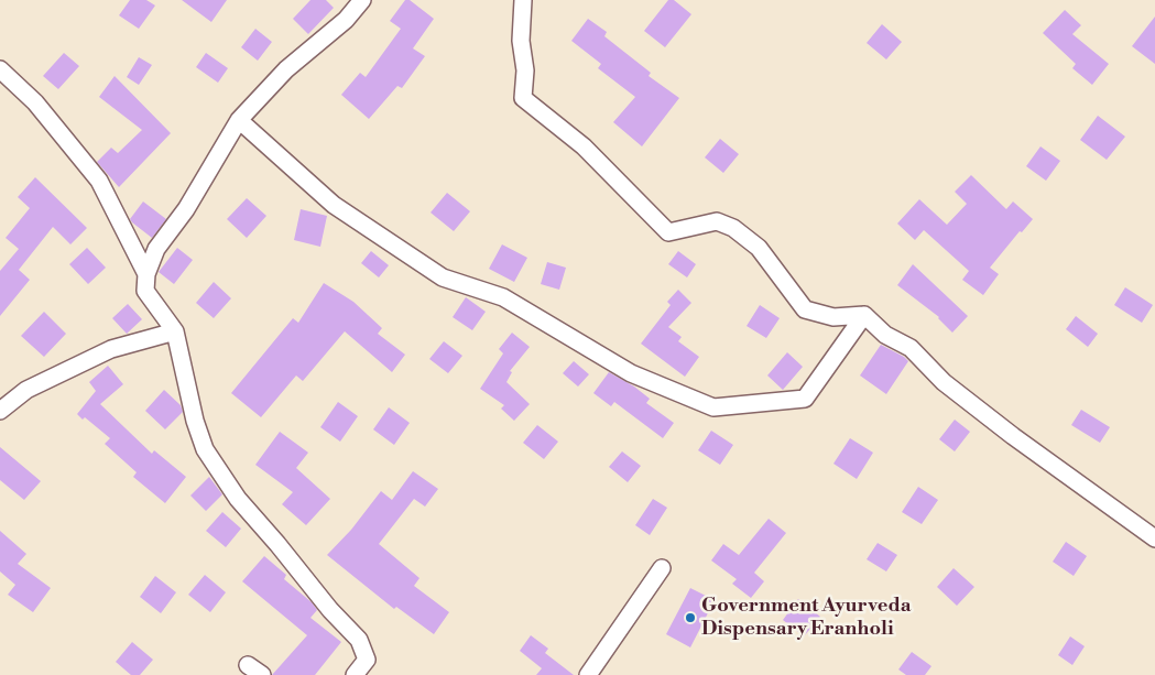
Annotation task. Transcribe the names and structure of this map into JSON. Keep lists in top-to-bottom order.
{
  "places": ["Government Ayurveda Dispensary Eranholi"]
}
